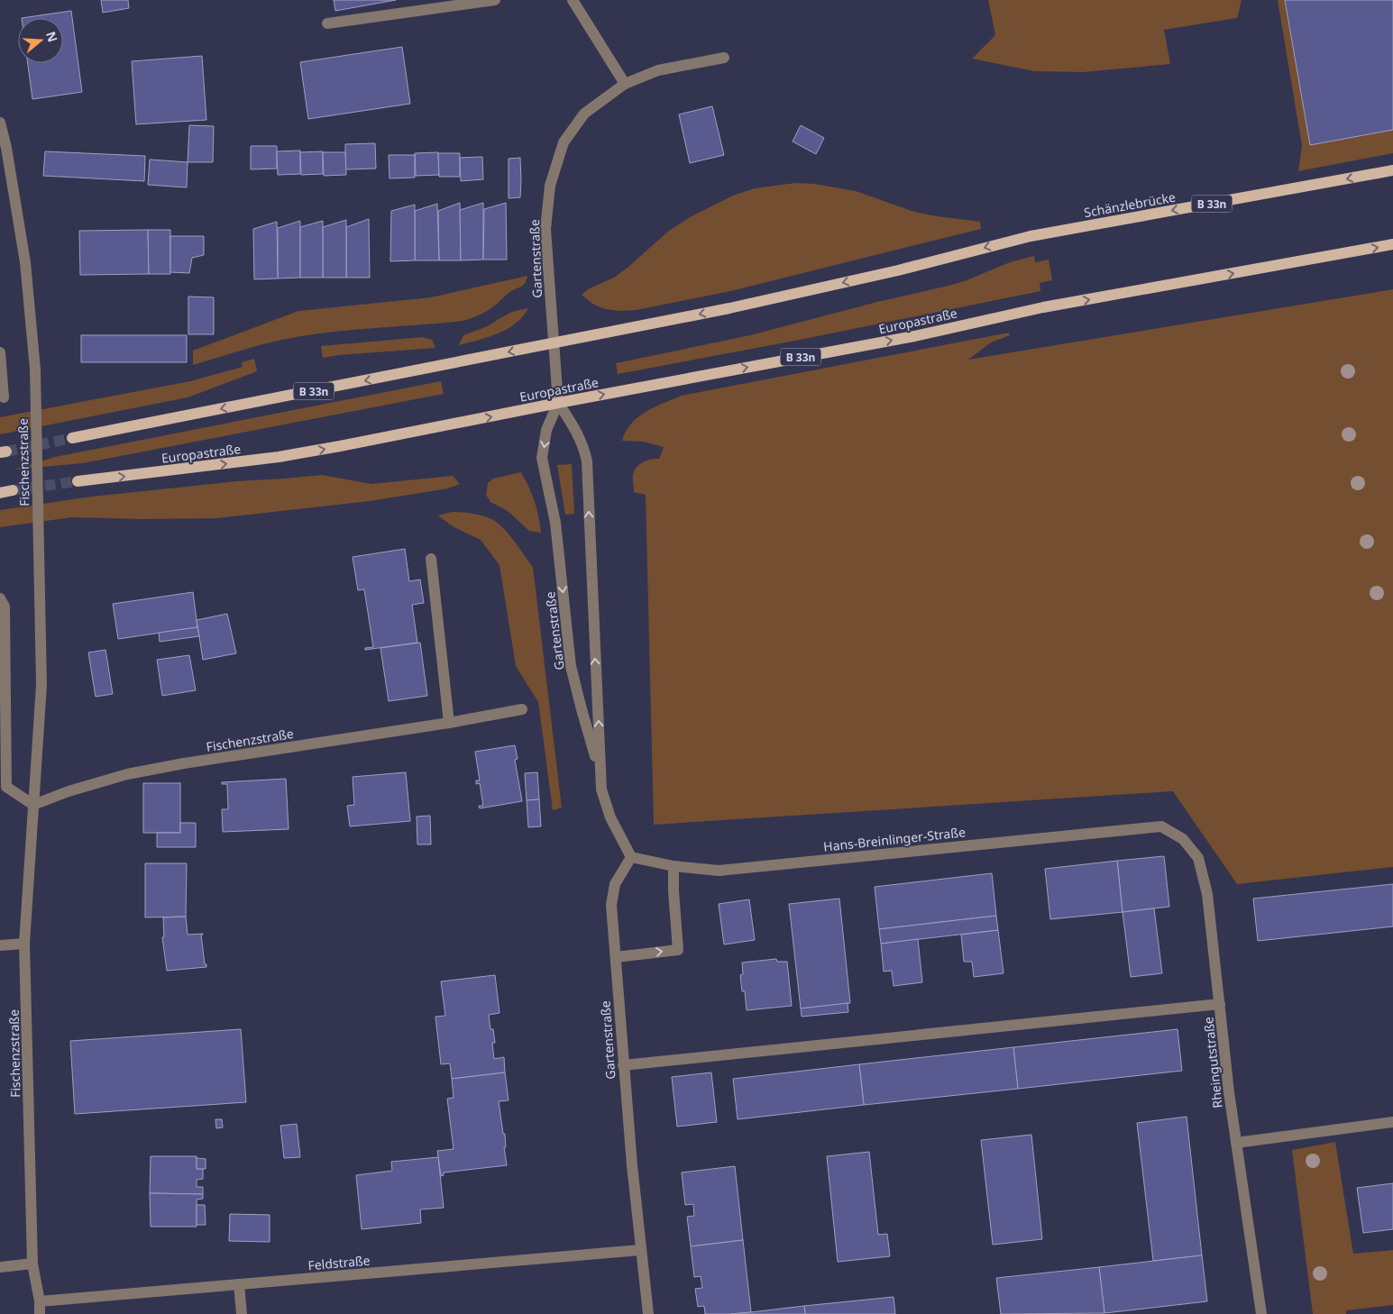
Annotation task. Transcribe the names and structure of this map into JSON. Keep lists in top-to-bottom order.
{
  "streets": {
    "main road": ["B 33n", "Schänzlebrücke", "Europastraße"],
    "street": [
      "Gartenstraße",
      "Fischenzstraße",
      "Hans-Breinlinger-Straße",
      "Rheingutstraße",
      "Feldstraße"
    ]
  },
  "crossings": [
    ["B 33n", "Schänzlebrücke"],
    ["B 33n", "Gartenstraße"],
    ["Schänzlebrücke", "Gartenstraße"],
    ["Gartenstraße", "Europastraße"],
    ["Gartenstraße", "Hans-Breinlinger-Straße"],
    ["Gartenstraße", "Feldstraße"],
    ["Fischenzstraße", "Feldstraße"],
    ["Hans-Breinlinger-Straße", "Rheingutstraße"]
  ],
  "one_way": ["Schänzlebrücke"],
  "north": "right"
}
